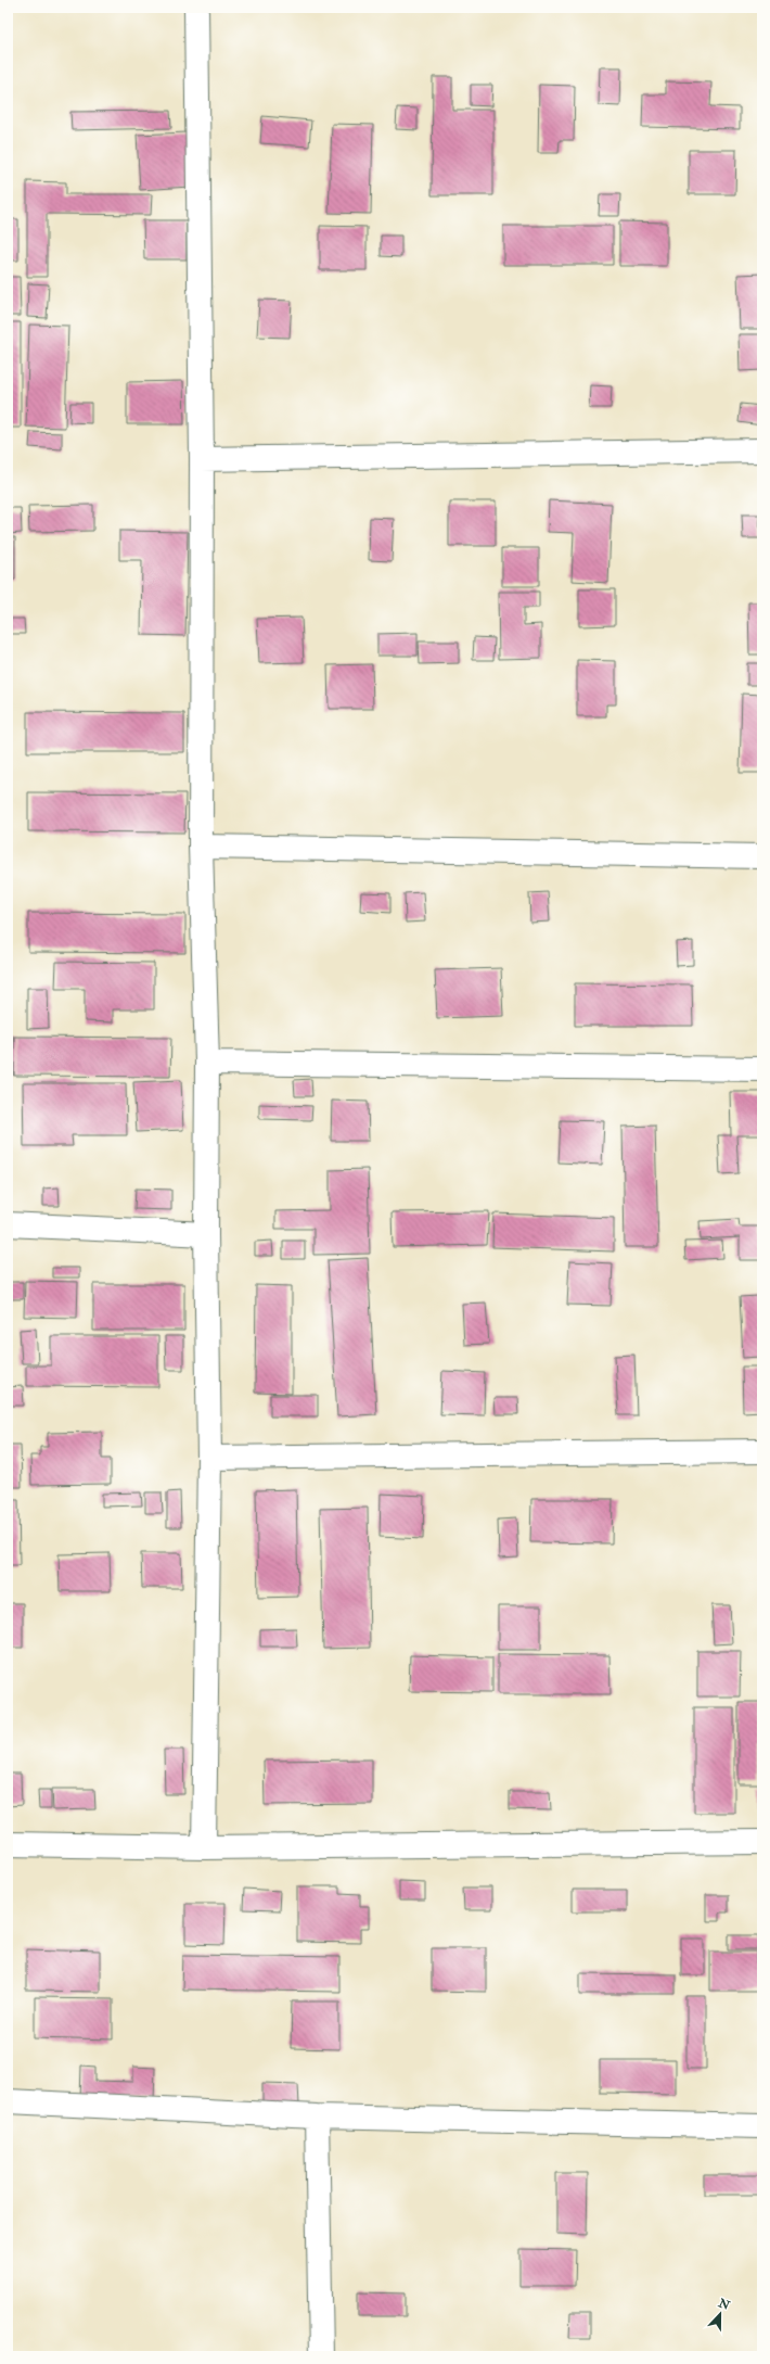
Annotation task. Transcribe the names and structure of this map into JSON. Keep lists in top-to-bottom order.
{
  "north": "top"
}
